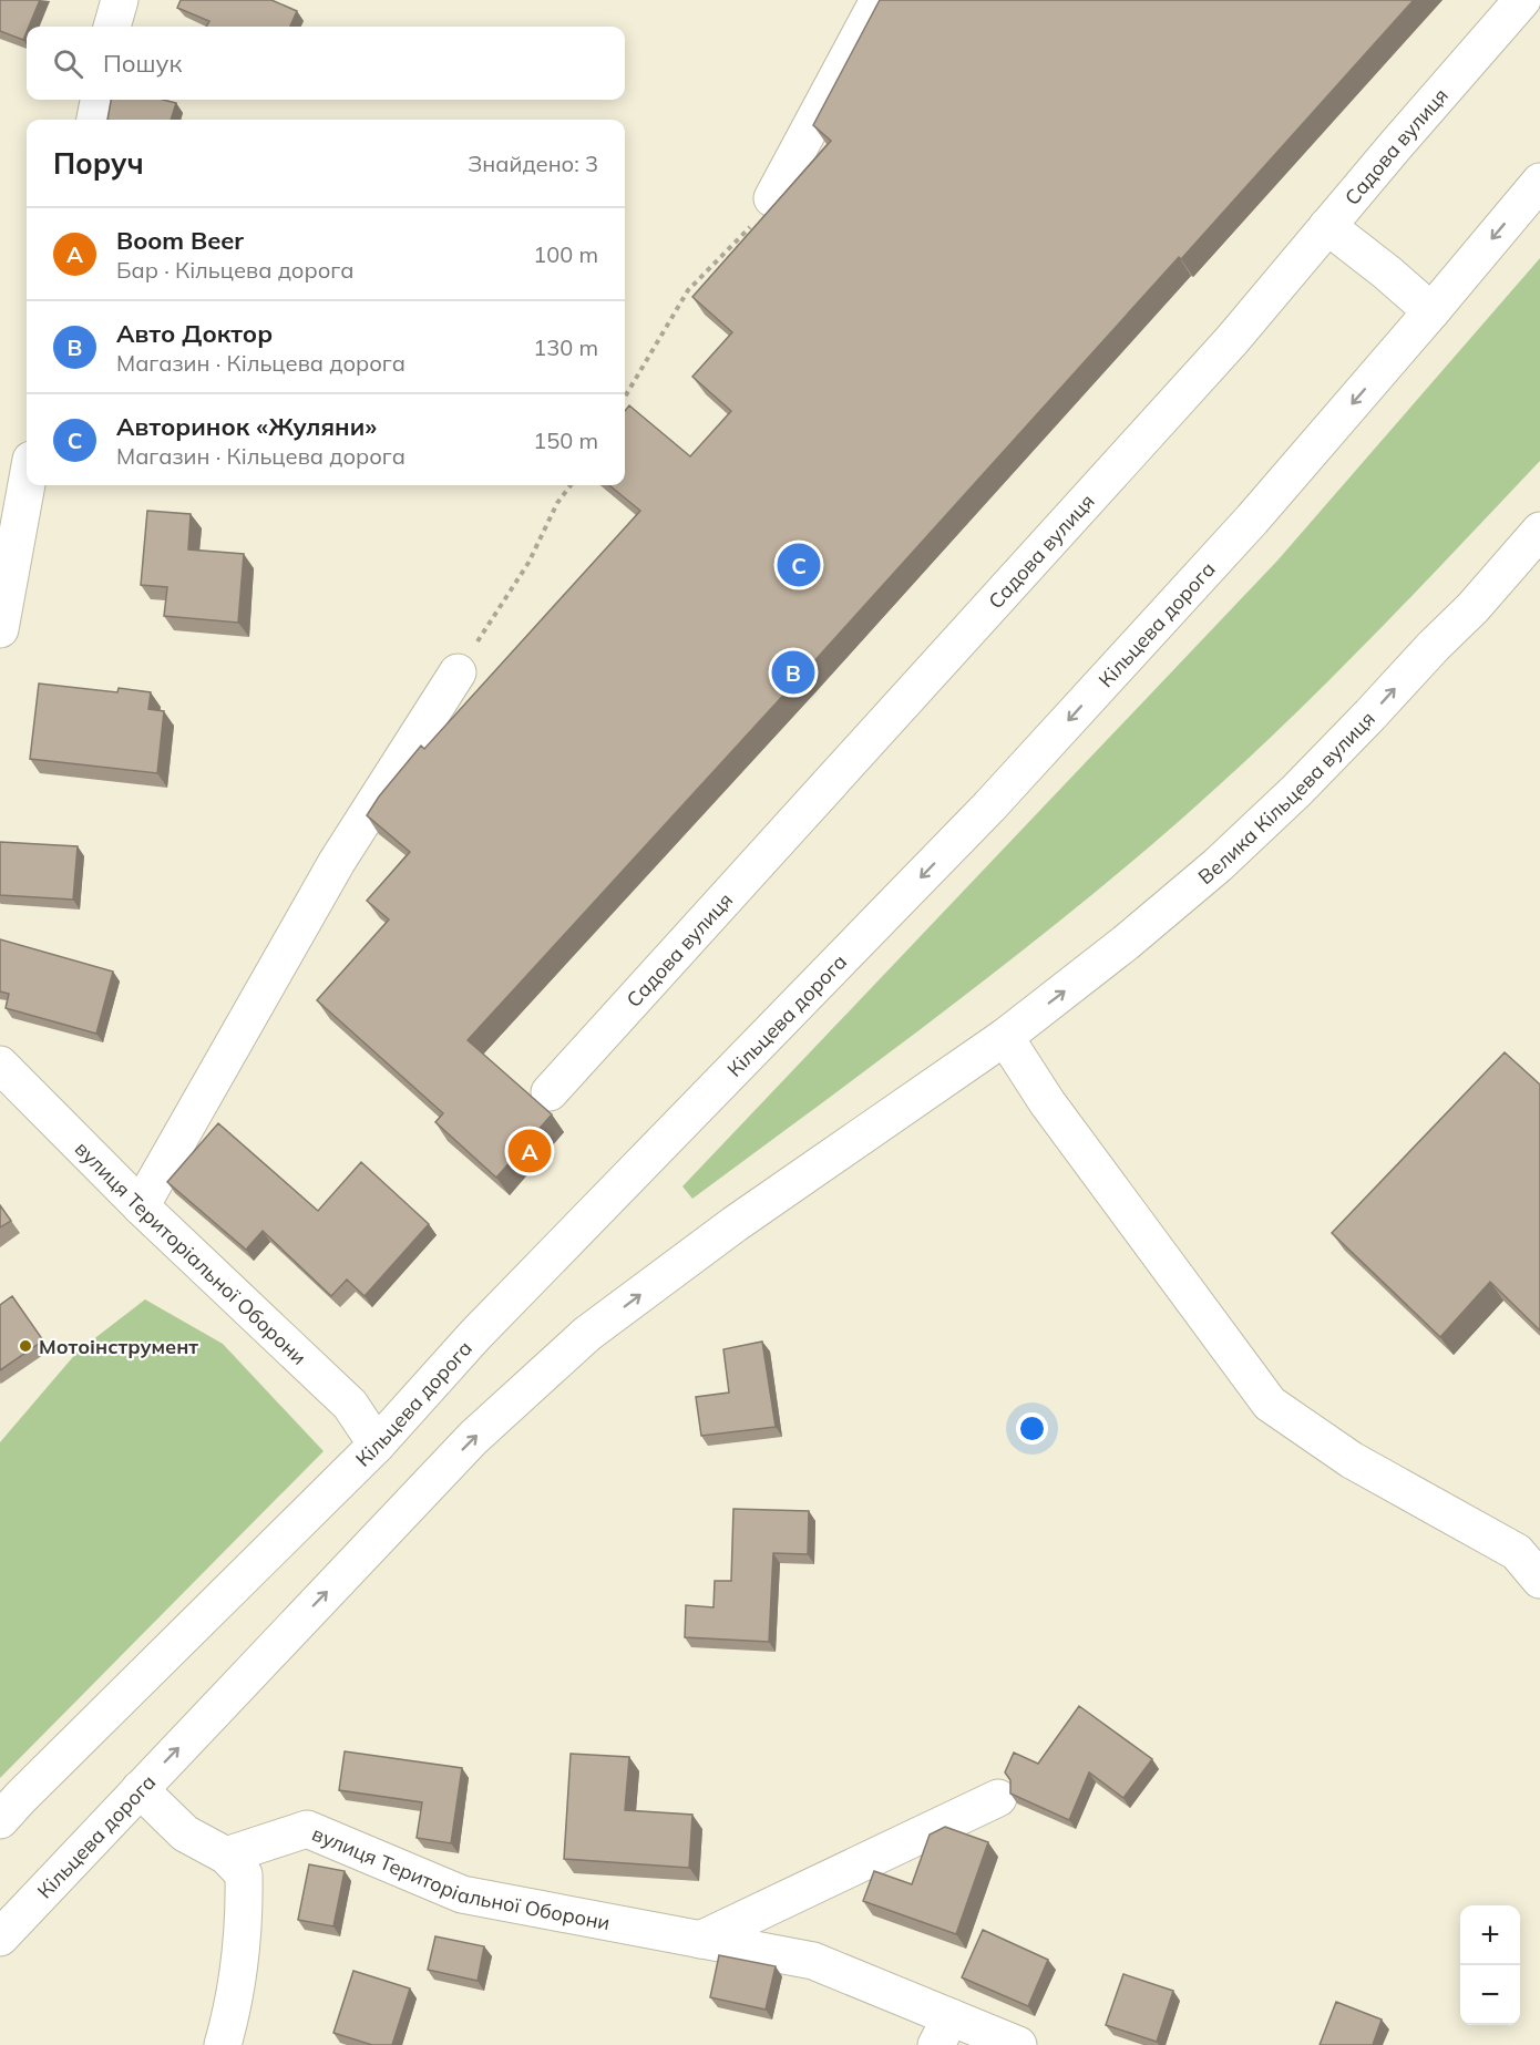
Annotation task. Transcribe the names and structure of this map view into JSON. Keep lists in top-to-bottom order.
{
  "streets": {
    "main road": [
      "Садова вулиця",
      "Кільцева дорога",
      "Велика Кільцева вулиця",
      "вулиця Територіальної Оборони"
    ]
  },
  "crossings": [
    ["Кільцева дорога", "Велика Кільцева вулиця"],
    ["Кільцева дорога", "вулиця Територіальної Оборони"]
  ],
  "one_way": ["Велика Кільцева вулиця"],
  "places": ["Мотоінструмент"],
  "page": {
    "search": "Пошук",
    "heading": ["Поруч", "Знайдено: 3"],
    "list": [
      {
        "mark": "A",
        "name": "Boom Beer",
        "note": "Бар · Кільцева дорога",
        "value": "100 m"
      },
      {
        "mark": "B",
        "name": "Авто Доктор",
        "note": "Магазин · Кільцева дорога",
        "value": "130 m"
      },
      {
        "mark": "C",
        "name": "Авторинок «Жуляни»",
        "note": "Магазин · Кільцева дорога",
        "value": "150 m"
      }
    ],
    "pins": ["C", "B", "A"],
    "map_buttons": ["+", "−"]
  }
}
